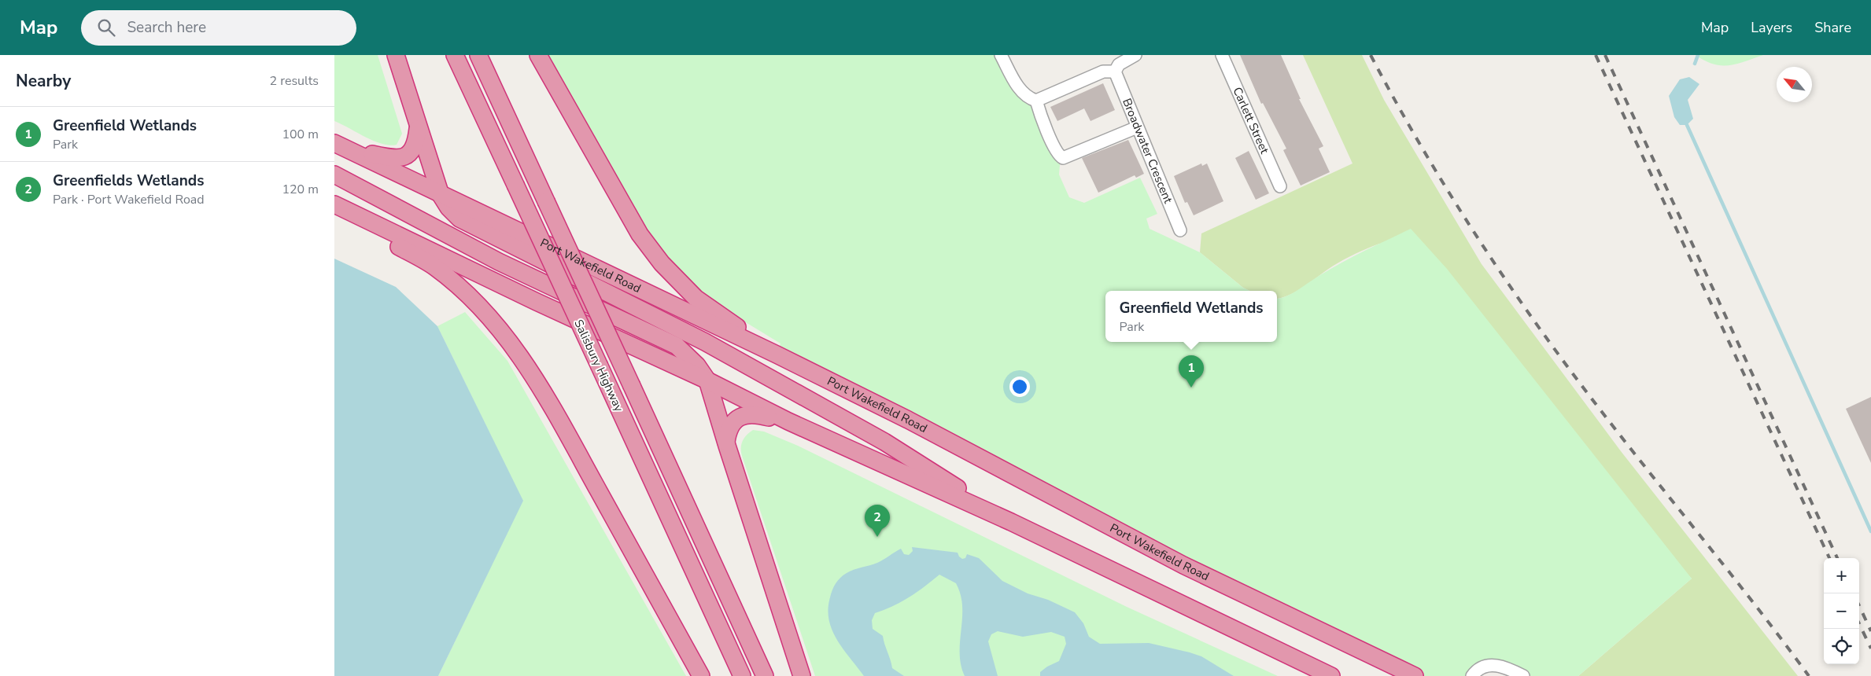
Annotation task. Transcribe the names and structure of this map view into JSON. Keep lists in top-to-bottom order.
{
  "streets": {
    "highway": ["Port Wakefield Road", "Salisbury Highway"],
    "street": ["Carlett Street", "Broadwater Crescent"]
  },
  "north": "top left",
  "page": {
    "header": "Map",
    "search": "Search here",
    "nav": ["Map", "Layers", "Share"],
    "heading": ["Nearby", "2 results"],
    "list": [
      {
        "mark": "1",
        "name": "Greenfield Wetlands",
        "note": "Park",
        "value": "100 m"
      },
      {
        "mark": "2",
        "name": "Greenfields Wetlands",
        "note": "Park · Port Wakefield Road",
        "value": "120 m"
      }
    ],
    "popup": ["Greenfield Wetlands", "Park"],
    "pins": ["1", "2"],
    "map_buttons": ["+", "−"]
  }
}
